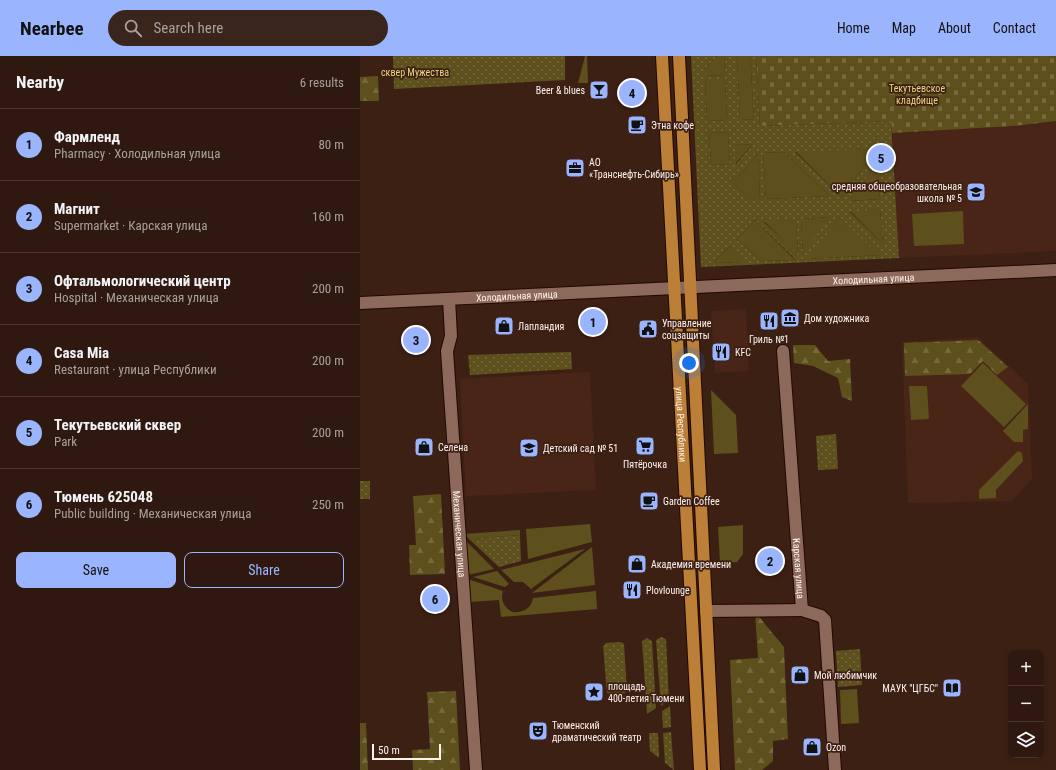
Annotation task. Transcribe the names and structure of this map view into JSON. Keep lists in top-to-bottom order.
{
  "streets": {
    "main road": ["улица Республики"],
    "street": ["Холодильная улица", "Механическая улица", "Карская улица"]
  },
  "crossings": [
    ["Холодильная улица", "улица Республики"],
    ["Холодильная улица", "Механическая улица"]
  ],
  "parks": ["сквер Мужества", "Текутьевское кладбище"],
  "places": {
    "bar": ["Beer & blues"],
    "cafe": ["Этна кофе", "Garden Coffee"],
    "office": ["АО «Транснефть-Сибирь»"],
    "school or university": ["средняя общеобразовательная школа № 5", "Детский сад № 51"],
    "museum": ["Дом художника"],
    "restaurant": ["Гриль №1", "KFC", "Plovlounge"],
    "shop": [
      "Лапландия",
      "Селена",
      "Академия времени",
      "Мой любимчик",
      "Ozon"
    ],
    "public building": ["Управление соцзащиты"],
    "supermarket": ["Пятёрочка"],
    "library": ["МАУК \"ЦГБС\""],
    "place": ["площадь 400-летия Тюмени"],
    "theatre": ["Тюменский драматический театр"]
  },
  "scale_bar": "50 m",
  "page": {
    "header": "Nearbee",
    "search": "Search here",
    "nav": [
      "Home",
      "Map",
      "About",
      "Contact"
    ],
    "heading": ["Nearby", "6 results"],
    "pins": [
      "4",
      "5",
      "1",
      "3",
      "2",
      "6"
    ],
    "list": [
      {
        "mark": "1",
        "name": "Фармленд",
        "note": "Pharmacy · Холодильная улица",
        "value": "80 m"
      },
      {
        "mark": "2",
        "name": "Магнит",
        "note": "Supermarket · Карская улица",
        "value": "160 m"
      },
      {
        "mark": "3",
        "name": "Офтальмологический центр",
        "note": "Hospital · Механическая улица",
        "value": "200 m"
      },
      {
        "mark": "4",
        "name": "Casa Mia",
        "note": "Restaurant · улица Республики",
        "value": "200 m"
      },
      {
        "mark": "5",
        "name": "Текутьевский сквер",
        "note": "Park",
        "value": "200 m"
      },
      {
        "mark": "6",
        "name": "Тюмень 625048",
        "note": "Public building · Механическая улица",
        "value": "250 m"
      }
    ],
    "buttons": ["Save", "Share"],
    "map_buttons": ["+", "−"],
    "scale": "50 m"
  }
}
